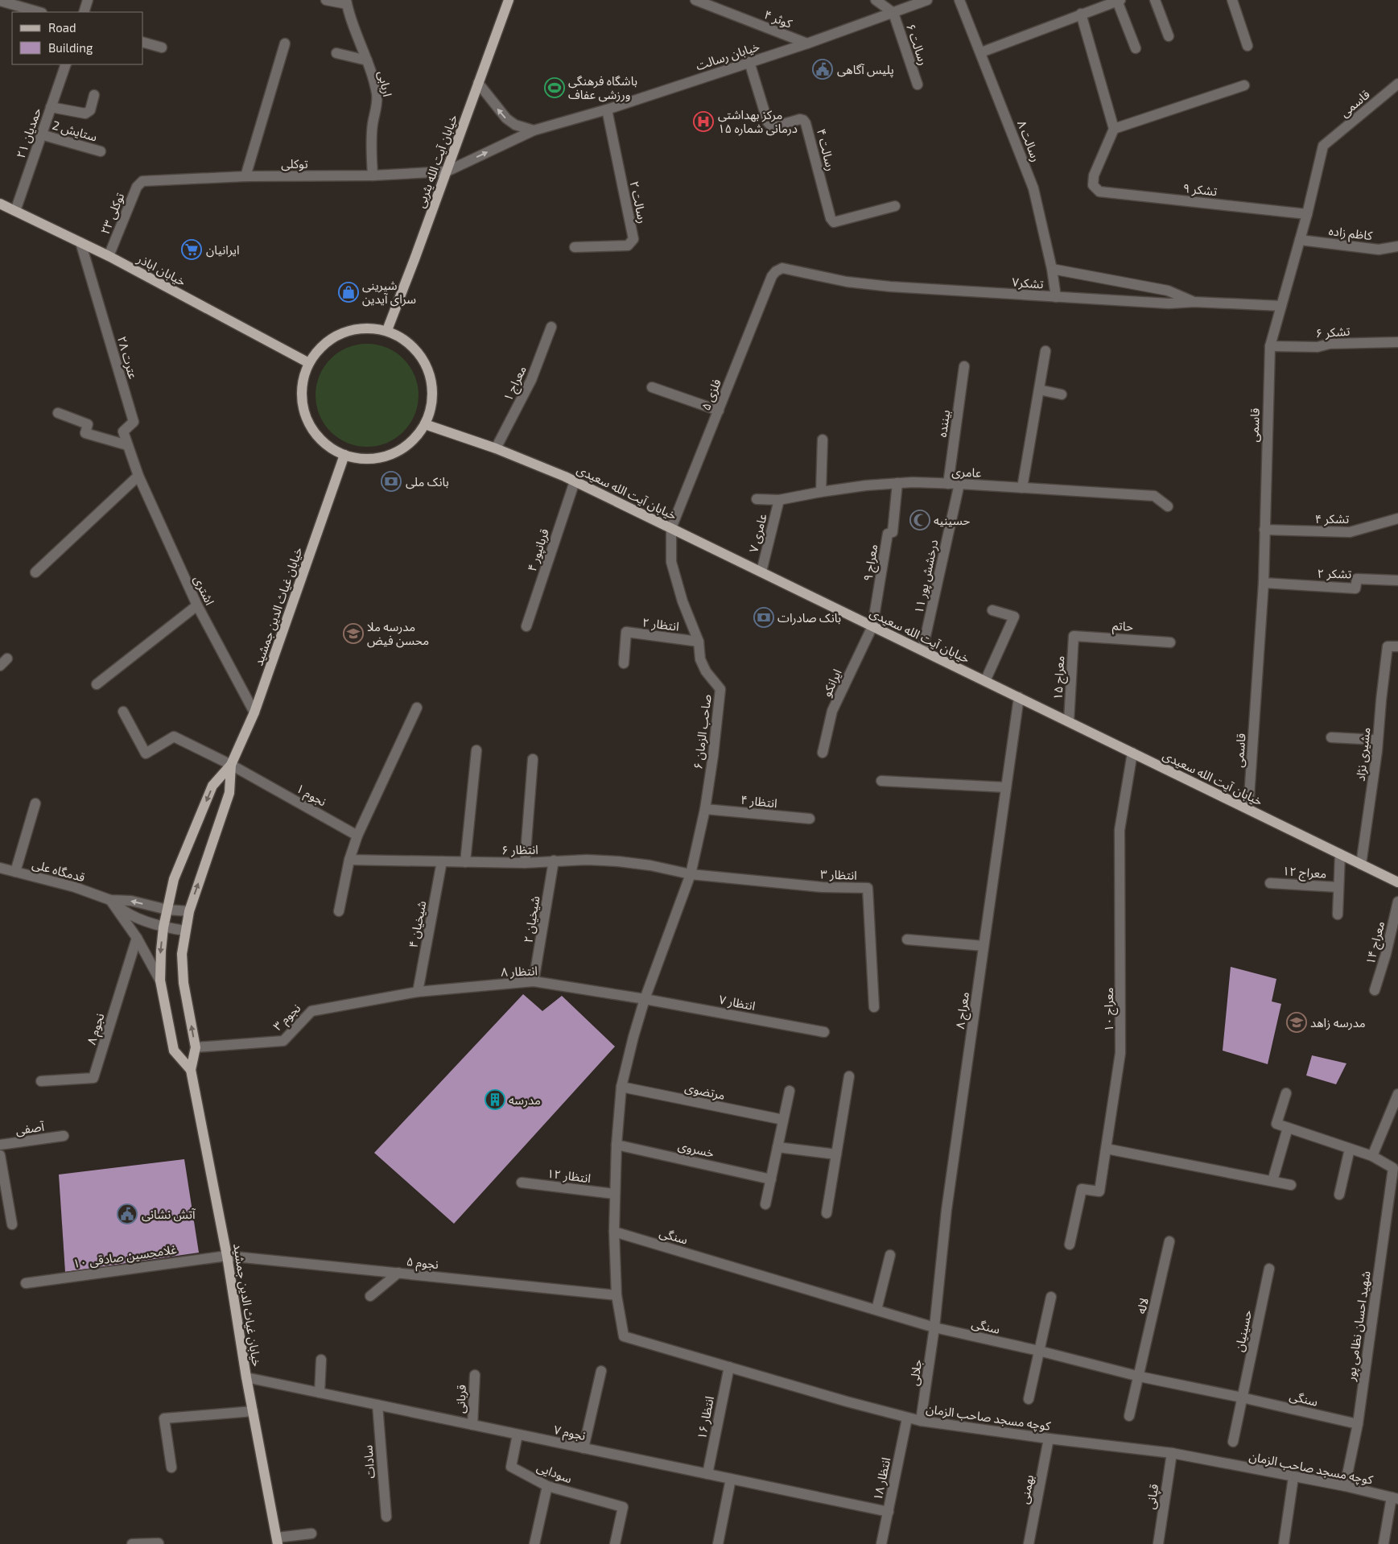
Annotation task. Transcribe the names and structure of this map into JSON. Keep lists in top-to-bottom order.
{
  "streets": {
    "main road": [
      "خیابان آیت الله یثربی",
      "خیابان اباذر",
      "خیابان آیت الله سعیدی",
      "خیابان غیاث الدین جمشید"
    ],
    "street": [
      "کوثر ۴",
      "رسالت ۶",
      "خیابان رسالت",
      "اربابی",
      "قاسمی",
      "ستایش 2",
      "حمدیان ۲۱",
      "رسالت ۸",
      "رسالت ۴",
      "توکلی",
      "تشکر ۹",
      "رسالت ۲",
      "توکلی ۲۳",
      "کاظم زاده",
      "تشکر۷",
      "تشکر ۶",
      "عترت ۲۸",
      "معراج ۱",
      "فلزی ۵",
      "بیننده",
      "عامری",
      "تشکر ۴",
      "عامری ۷",
      "قربانپور ۴",
      "معراج ۹",
      "تشکر ۲",
      "درخشش پور ۱۱",
      "اشتری",
      "انتظار ۲",
      "حاتم",
      "معراج ۱۵",
      "ایرانکو",
      "صاحب الزمان ۶",
      "مشیری نژاد",
      "نجوم ۱",
      "انتظار ۴",
      "انتظار ۶",
      "قدمگاه علی",
      "معراج ۱۲",
      "انتظار ۳",
      "شیخیان ۲",
      "شیخیان ۴",
      "معراج ۱۴",
      "انتظار ۸",
      "انتظار ۷",
      "معراج ۱۰",
      "معراج ۸",
      "نجوم ۳",
      "نجوم ۸",
      "مرتضوی",
      "آصفی",
      "خسروی",
      "انتظار ۱۲",
      "سنگی",
      "غلامحسین صادقی ۱۰",
      "نجوم ۵",
      "لاله",
      "شهید احسان نظامی پور",
      "حسینیان",
      "جلالی",
      "قربانی",
      "کوچه مسجد صاحب الزمان",
      "انتظار ۱۶",
      "نجوم ۷",
      "سادات",
      "سودایی",
      "انتظار ۱۸",
      "بهمنی",
      "قپانی"
    ]
  },
  "crossings": [
    ["کوثر ۴", "خیابان رسالت"],
    ["رسالت ۶", "خیابان رسالت"],
    ["خیابان رسالت", "رسالت ۴"],
    ["خیابان رسالت", "خیابان آیت الله یثربی"],
    ["خیابان رسالت", "توکلی"],
    ["خیابان رسالت", "رسالت ۲"],
    ["اربابی", "توکلی"],
    ["قاسمی", "تشکر ۹"],
    ["قاسمی", "کاظم زاده"],
    ["قاسمی", "تشکر۷"],
    ["قاسمی", "تشکر ۶"],
    ["قاسمی", "خیابان آیت الله سعیدی"],
    ["قاسمی", "تشکر ۴"],
    ["قاسمی", "تشکر ۲"],
    ["ستایش 2", "حمدیان ۲۱"],
    ["حمدیان ۲۱", "خیابان اباذر"],
    ["رسالت ۸", "تشکر۷"],
    ["خیابان آیت الله یثربی", "توکلی"],
    ["خیابان آیت الله یثربی", "خیابان اباذر"],
    ["خیابان آیت الله یثربی", "خیابان آیت الله سعیدی"],
    ["خیابان آیت الله یثربی", "خیابان غیاث الدین جمشید"],
    ["توکلی", "توکلی ۲۳"],
    ["توکلی ۲۳", "خیابان اباذر"],
    ["خیابان اباذر", "عترت ۲۸"],
    ["خیابان اباذر", "خیابان آیت الله سعیدی"],
    ["خیابان اباذر", "خیابان غیاث الدین جمشید"],
    ["تشکر۷", "فلزی ۵"],
    ["عترت ۲۸", "اشتری"],
    ["معراج ۱", "خیابان آیت الله سعیدی"],
    ["فلزی ۵", "خیابان آیت الله سعیدی"],
    ["فلزی ۵", "صاحب الزمان ۶"],
    ["بیننده", "عامری"],
    ["عامری", "عامری ۷"],
    ["عامری", "معراج ۹"],
    ["عامری", "درخشش پور ۱۱"],
    ["خیابان آیت الله سعیدی", "عامری ۷"],
    ["خیابان آیت الله سعیدی", "قربانپور ۴"],
    ["خیابان آیت الله سعیدی", "معراج ۹"],
    ["خیابان آیت الله سعیدی", "درخشش پور ۱۱"],
    ["خیابان آیت الله سعیدی", "خیابان غیاث الدین جمشید"],
    ["خیابان آیت الله سعیدی", "معراج ۱۵"],
    ["خیابان آیت الله سعیدی", "ایرانکو"],
    ["خیابان آیت الله سعیدی", "صاحب الزمان ۶"],
    ["خیابان آیت الله سعیدی", "مشیری نژاد"],
    ["خیابان آیت الله سعیدی", "معراج ۱۲"],
    ["خیابان آیت الله سعیدی", "معراج ۱۰"],
    ["خیابان آیت الله سعیدی", "معراج ۸"],
    ["معراج ۹", "ایرانکو"],
    ["اشتری", "خیابان غیاث الدین جمشید"],
    ["خیابان غیاث الدین جمشید", "نجوم ۱"],
    ["خیابان غیاث الدین جمشید", "نجوم ۳"],
    ["خیابان غیاث الدین جمشید", "غلامحسین صادقی ۱۰"],
    ["خیابان غیاث الدین جمشید", "نجوم ۵"],
    ["خیابان غیاث الدین جمشید", "نجوم ۷"],
    ["انتظار ۲", "صاحب الزمان ۶"],
    ["حاتم", "معراج ۱۵"],
    ["صاحب الزمان ۶", "انتظار ۴"],
    ["صاحب الزمان ۶", "انتظار ۶"],
    ["صاحب الزمان ۶", "انتظار ۳"],
    ["صاحب الزمان ۶", "انتظار ۸"],
    ["صاحب الزمان ۶", "انتظار ۷"],
    ["صاحب الزمان ۶", "مرتضوی"],
    ["صاحب الزمان ۶", "خسروی"],
    ["صاحب الزمان ۶", "انتظار ۱۲"],
    ["صاحب الزمان ۶", "سنگی"],
    ["صاحب الزمان ۶", "نجوم ۵"],
    ["صاحب الزمان ۶", "کوچه مسجد صاحب الزمان"],
    ["انتظار ۶", "انتظار ۳"],
    ["انتظار ۶", "شیخیان ۲"],
    ["انتظار ۶", "شیخیان ۴"],
    ["شیخیان ۲", "انتظار ۸"],
    ["شیخیان ۴", "انتظار ۸"],
    ["شیخیان ۴", "نجوم ۳"],
    ["انتظار ۸", "انتظار ۷"],
    ["انتظار ۸", "نجوم ۳"],
    ["معراج ۸", "سنگی"],
    ["معراج ۸", "جلالی"],
    ["سنگی", "لاله"],
    ["سنگی", "شهید احسان نظامی پور"],
    ["سنگی", "حسینیان"],
    ["سنگی", "جلالی"],
    ["غلامحسین صادقی ۱۰", "نجوم ۵"],
    ["نجوم ۵", "کوچه مسجد صاحب الزمان"],
    ["شهید احسان نظامی پور", "کوچه مسجد صاحب الزمان"],
    ["جلالی", "کوچه مسجد صاحب الزمان"],
    ["قربانی", "نجوم ۷"],
    ["کوچه مسجد صاحب الزمان", "انتظار ۱۶"],
    ["کوچه مسجد صاحب الزمان", "انتظار ۱۸"],
    ["کوچه مسجد صاحب الزمان", "بهمنی"],
    ["کوچه مسجد صاحب الزمان", "قپانی"],
    ["انتظار ۱۶", "نجوم ۷"],
    ["نجوم ۷", "سادات"],
    ["نجوم ۷", "سودایی"],
    ["نجوم ۷", "انتظار ۱۸"]
  ],
  "places": {
    "public building": ["پلیس آگاهی", "آتش نشانی"],
    "sports": ["باشگاه فرهنگی ورزشی عفاف"],
    "hospital": ["مرکز بهداشتی درمانی شماره ۱۵"],
    "supermarket": ["ایرانیان"],
    "shop": ["شیرینی سرای آیدین"],
    "bank": ["بانک ملی", "بانک صادرات"],
    "mosque": ["حسینیه"],
    "school or university": ["مدرسه ملا محسن فیض", "مدرسه زاهد"],
    "building": ["مدرسه"]
  },
  "legend": ["Road", "Building"]
}
